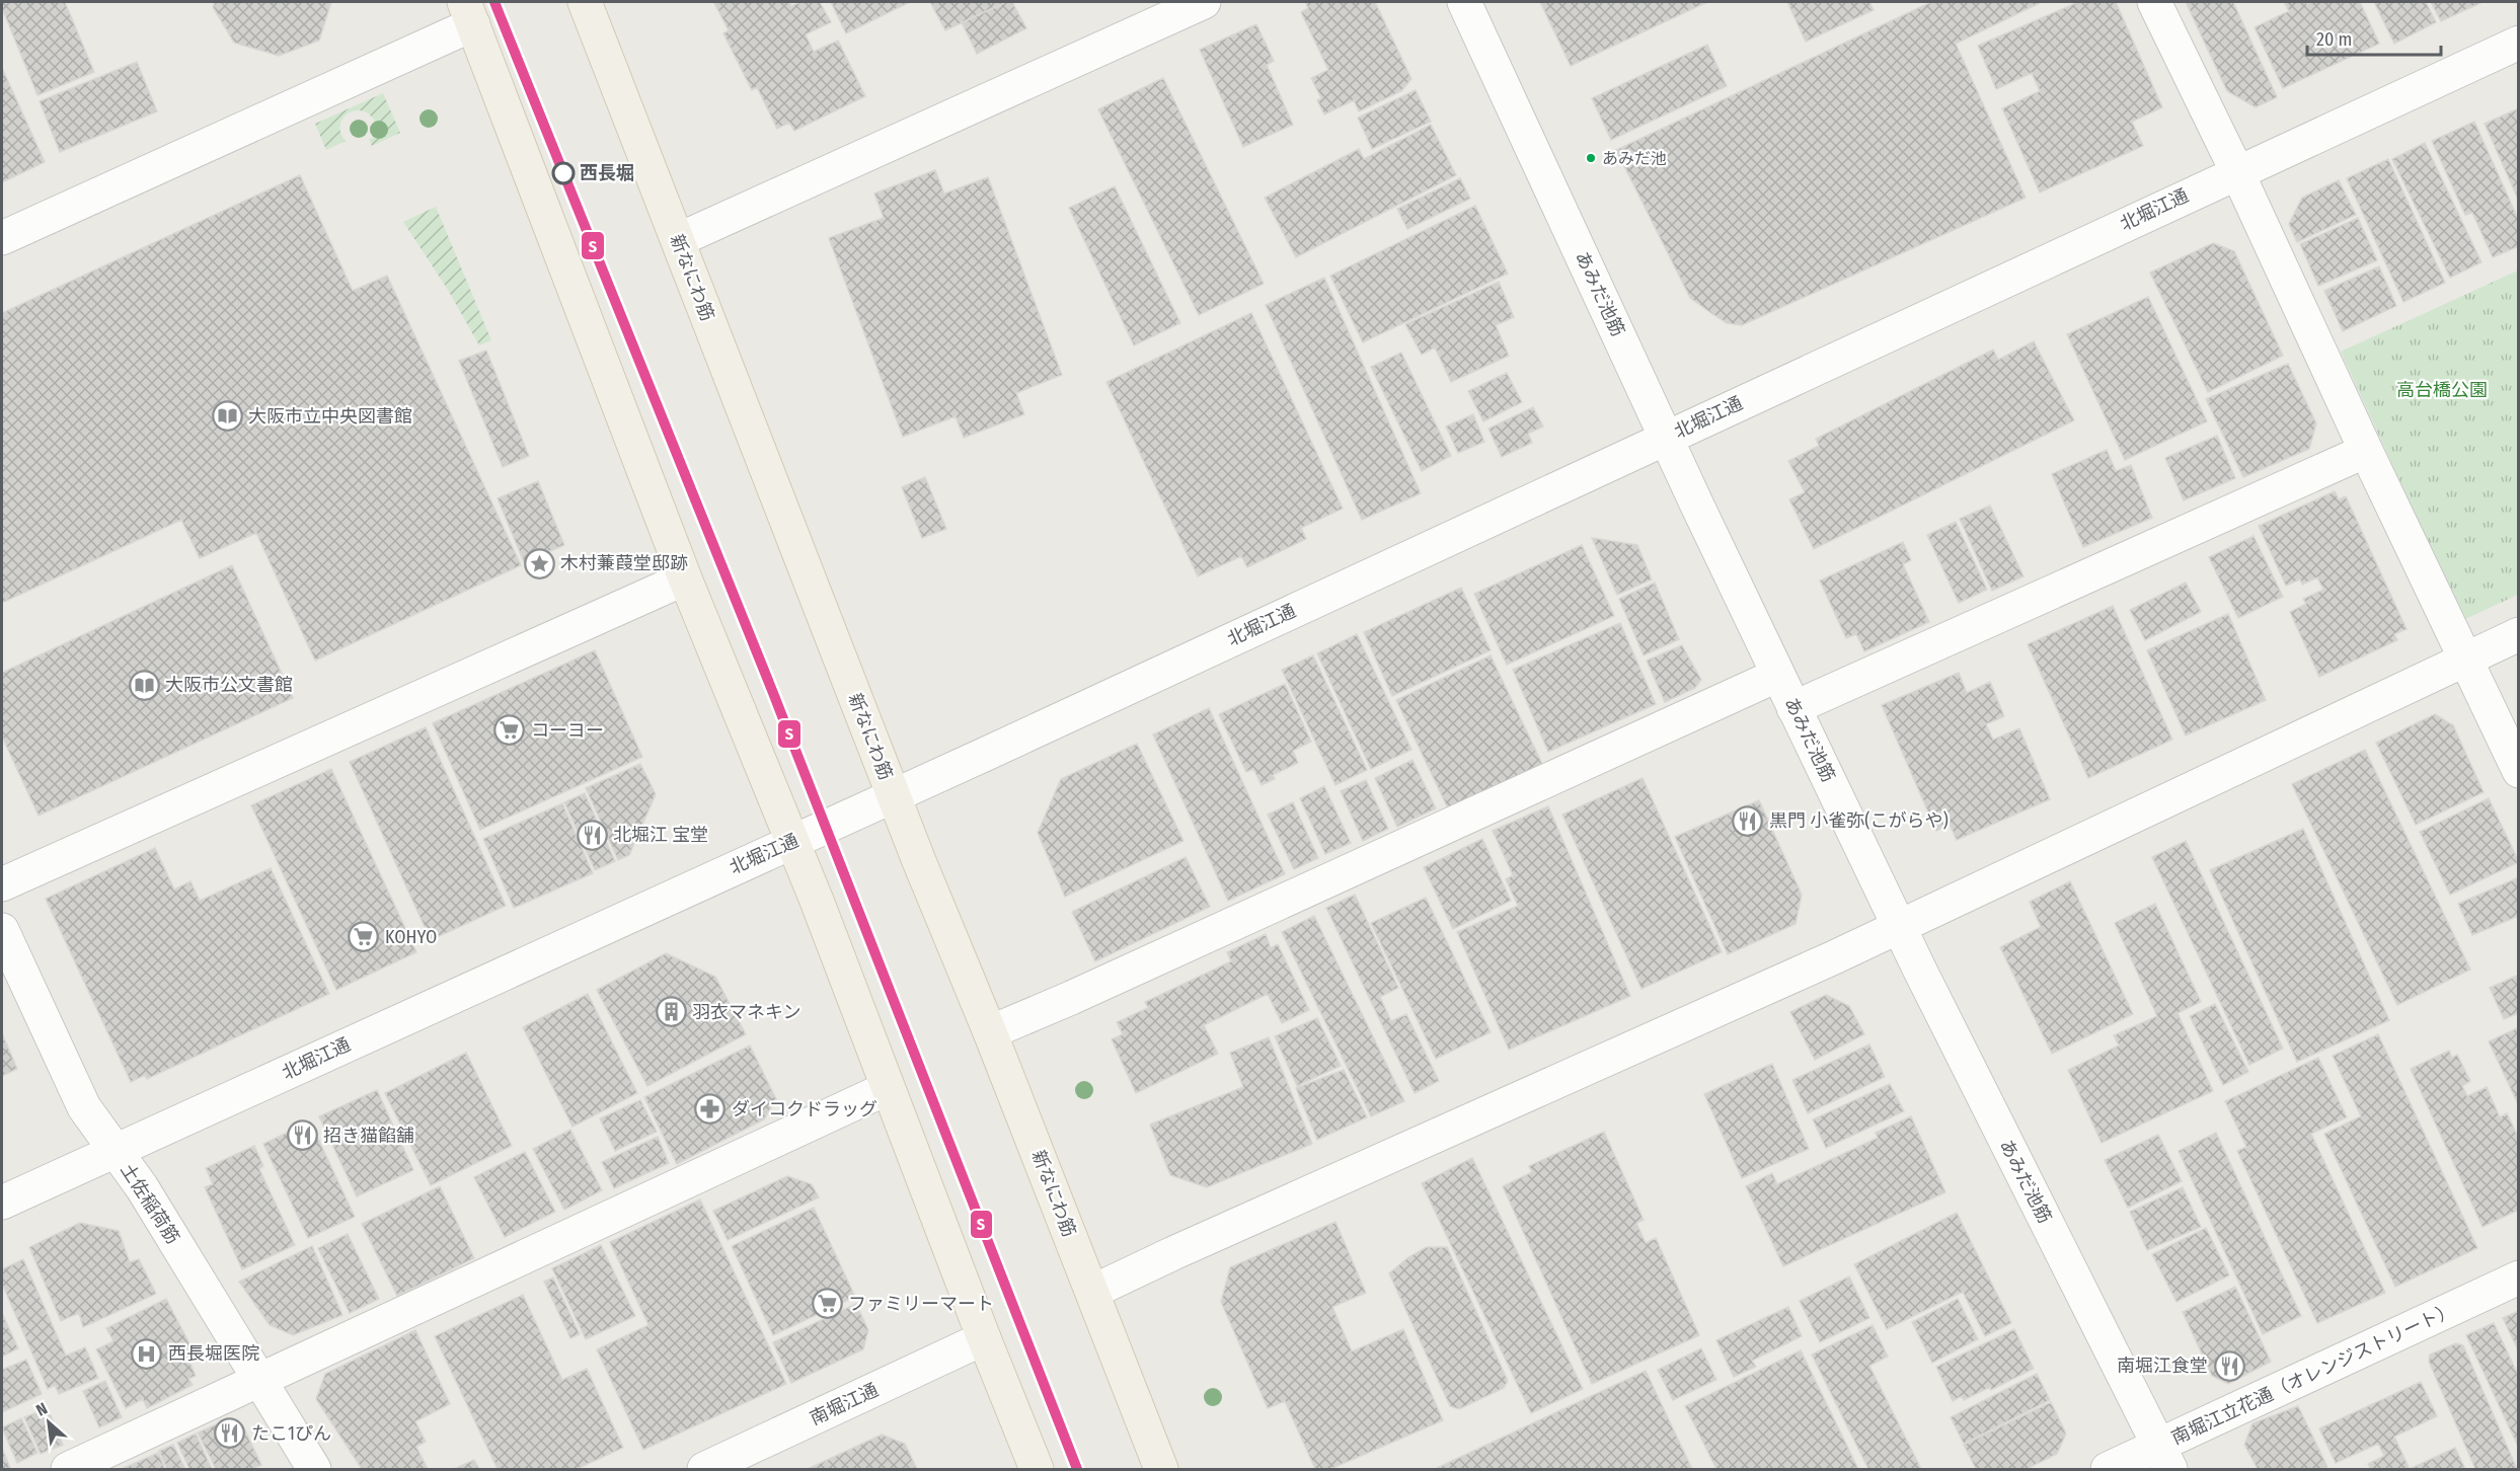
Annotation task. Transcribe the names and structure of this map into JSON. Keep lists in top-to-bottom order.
{
  "streets": {
    "main road": ["新なにわ筋"],
    "street": [
      "北堀江通",
      "あみだ池筋",
      "土佐稲荷筋",
      "南堀江立花通（オレンジストリート）",
      "南堀江通"
    ]
  },
  "crossings": [
    ["北堀江通", "新なにわ筋"],
    ["北堀江通", "あみだ池筋"],
    ["北堀江通", "土佐稲荷筋"],
    ["あみだ池筋", "南堀江立花通（オレンジストリート）"]
  ],
  "parks": ["高台橋公園"],
  "places": {
    "other": ["あみだ池", "西長堀"],
    "library": ["大阪市立中央図書館", "大阪市公文書館"],
    "place": ["木村蒹葭堂邸跡"],
    "supermarket": ["コーヨー", "KOHYO", "ファミリーマート"],
    "restaurant": [
      "黒門 小雀弥(こがらや)",
      "北堀江 宝堂",
      "招き猫餡舗",
      "南堀江食堂",
      "たこ1ぴん"
    ],
    "building": ["羽衣マネキン"],
    "pharmacy": ["ダイコクドラッグ"],
    "hospital": ["西長堀医院"]
  },
  "lines": ["transit line S"],
  "scale_bar": "20 m",
  "north": "top left"
}
